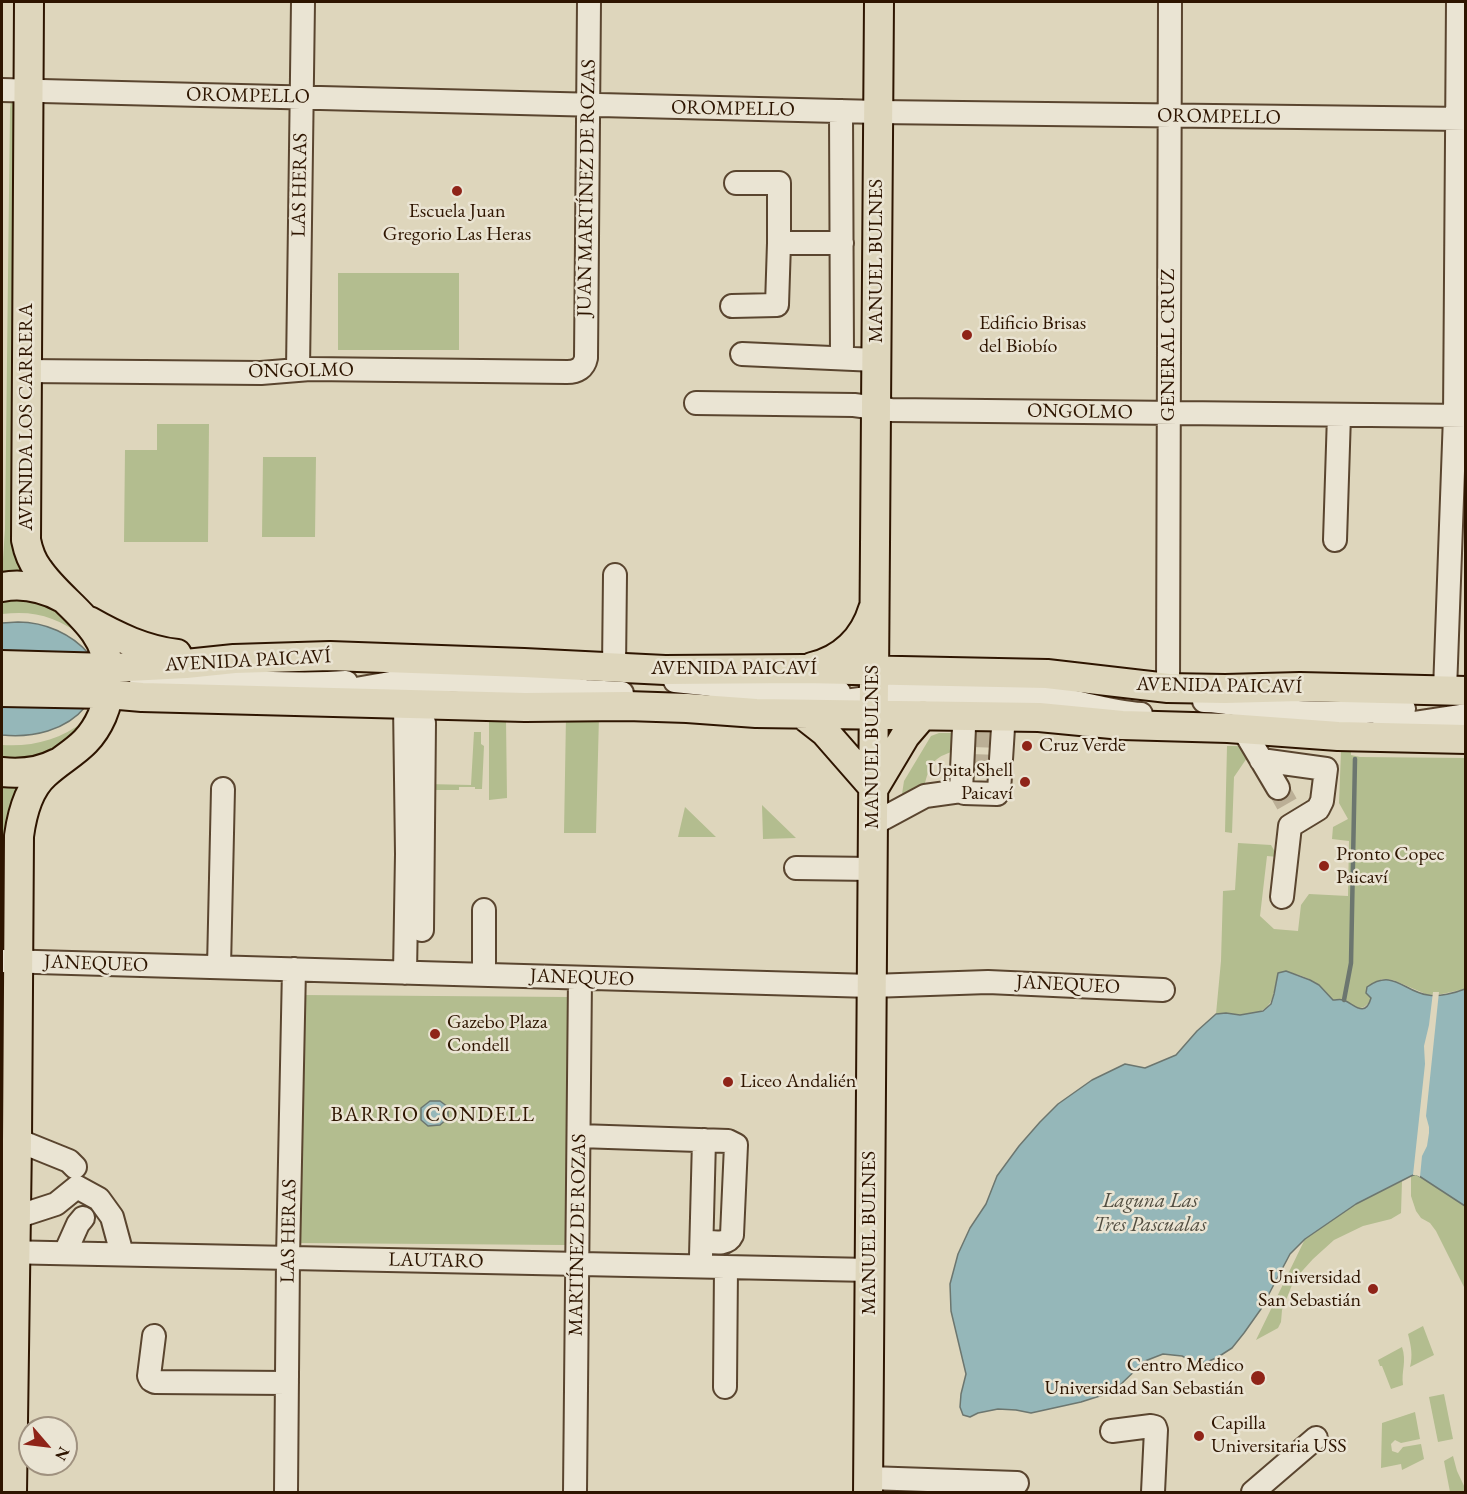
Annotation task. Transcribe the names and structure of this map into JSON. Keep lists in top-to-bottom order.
{
  "streets": {
    "main road": ["MANUEL BULNES", "AVENIDA LOS CARRERA", "AVENIDA PAICAVÍ"],
    "street": [
      "OROMPELLO",
      "LAS HERAS",
      "JUAN MARTÍNEZ DE ROZAS",
      "GENERAL CRUZ",
      "ONGOLMO",
      "JANEQUEO",
      "MARTÍNEZ DE ROZAS",
      "LAUTARO"
    ]
  },
  "crossings": [
    ["OROMPELLO", "LAS HERAS"],
    ["OROMPELLO", "JUAN MARTÍNEZ DE ROZAS"],
    ["OROMPELLO", "MANUEL BULNES"],
    ["OROMPELLO", "GENERAL CRUZ"],
    ["OROMPELLO", "AVENIDA LOS CARRERA"],
    ["LAS HERAS", "ONGOLMO"],
    ["LAS HERAS", "JANEQUEO"],
    ["LAS HERAS", "LAUTARO"],
    ["JUAN MARTÍNEZ DE ROZAS", "ONGOLMO"],
    ["MANUEL BULNES", "ONGOLMO"],
    ["MANUEL BULNES", "AVENIDA PAICAVÍ"],
    ["MANUEL BULNES", "JANEQUEO"],
    ["MANUEL BULNES", "LAUTARO"],
    ["GENERAL CRUZ", "ONGOLMO"],
    ["GENERAL CRUZ", "AVENIDA PAICAVÍ"],
    ["ONGOLMO", "AVENIDA LOS CARRERA"],
    ["AVENIDA LOS CARRERA", "AVENIDA PAICAVÍ"],
    ["JANEQUEO", "MARTÍNEZ DE ROZAS"],
    ["MARTÍNEZ DE ROZAS", "LAUTARO"]
  ],
  "districts": ["BARRIO CONDELL"],
  "water": ["Laguna Las Tres Pascualas"],
  "places": [
    "Escuela Juan Gregorio Las Heras",
    "Edificio Brisas del Biobío",
    "Cruz Verde",
    "Upita Shell Paicaví",
    "Pronto Copec Paicaví",
    "Gazebo Plaza Condell",
    "Liceo Andalién",
    "Universidad San Sebastián",
    "Centro Medico Universidad San Sebastián",
    "Capilla Universitaria USS"
  ],
  "north": "bottom right"
}
